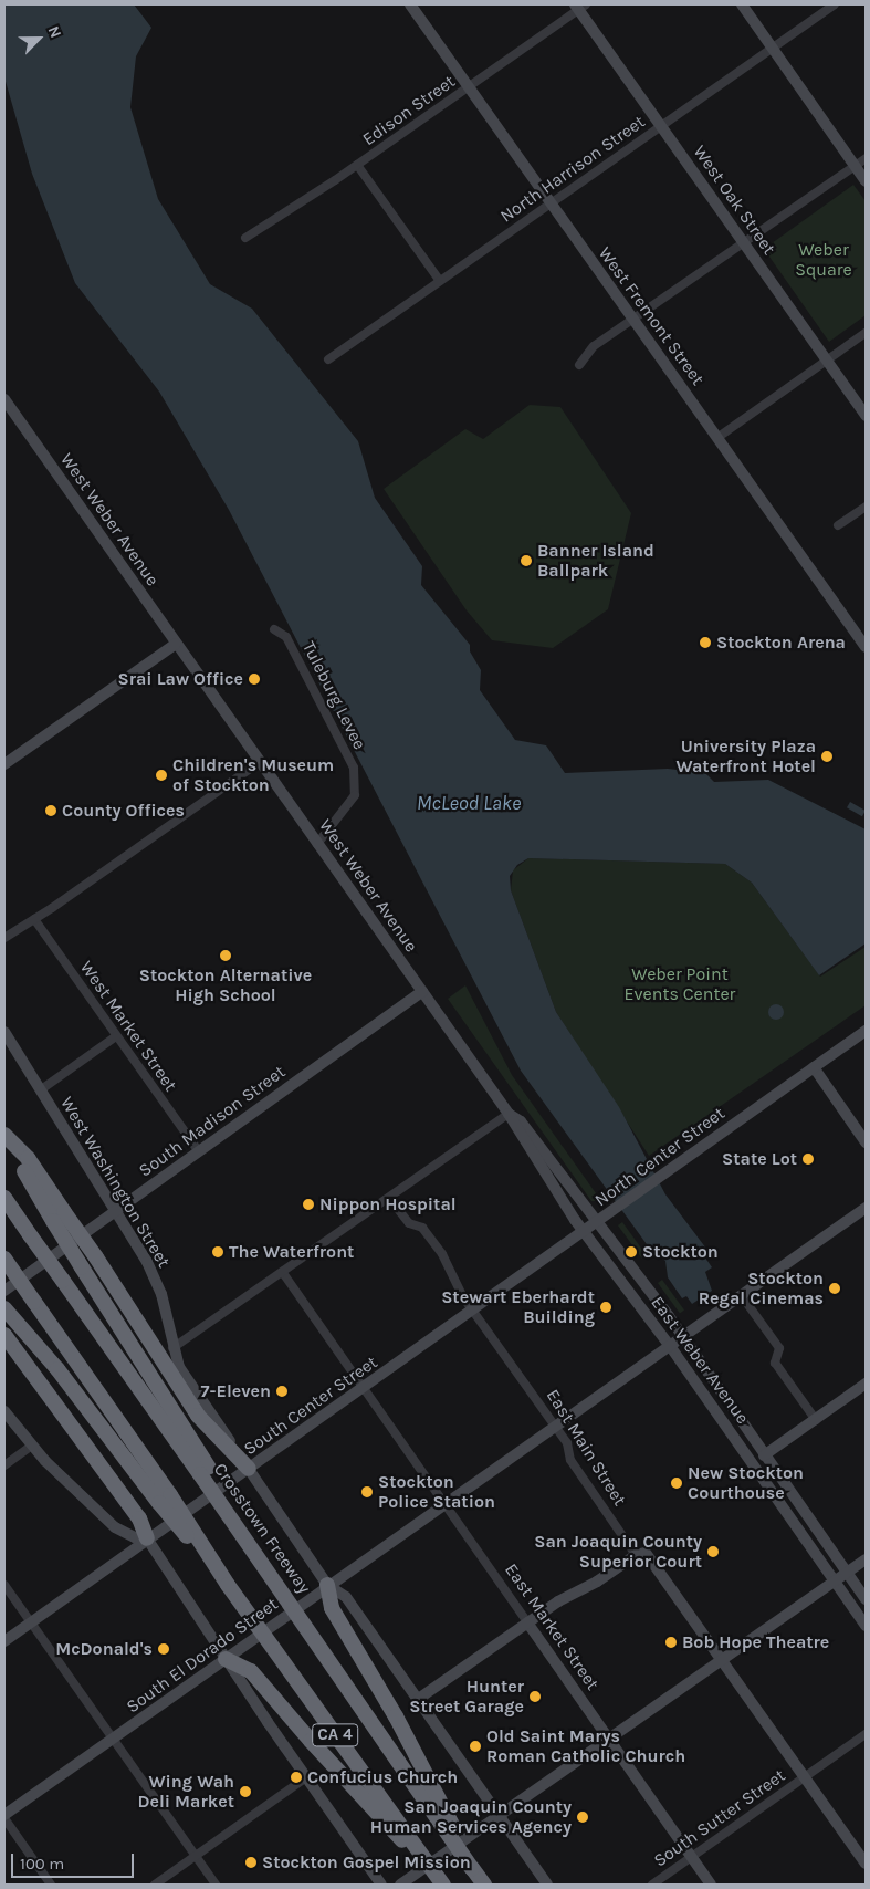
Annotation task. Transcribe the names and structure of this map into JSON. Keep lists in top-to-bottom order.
{
  "streets": {
    "highway": ["Crosstown Freeway", "CA 4"],
    "street": [
      "Edison Street",
      "North Harrison Street",
      "West Oak Street",
      "West Fremont Street",
      "West Weber Avenue",
      "Tuleburg Levee",
      "West Market Street",
      "South Madison Street",
      "North Center Street",
      "West Washington Street",
      "East Weber Avenue",
      "South Center Street",
      "East Main Street",
      "East Market Street",
      "South El Dorado Street",
      "South Sutter Street"
    ]
  },
  "crossings": [
    ["Edison Street", "West Oak Street"],
    ["Edison Street", "West Fremont Street"],
    ["North Harrison Street", "West Oak Street"],
    ["North Harrison Street", "West Fremont Street"],
    ["West Weber Avenue", "Tuleburg Levee"],
    ["West Weber Avenue", "South Madison Street"],
    ["West Weber Avenue", "North Center Street"],
    ["West Weber Avenue", "East Weber Avenue"],
    ["West Market Street", "South Madison Street"],
    ["South Madison Street", "West Washington Street"],
    ["North Center Street", "East Weber Avenue"],
    ["North Center Street", "South Center Street"],
    ["North Center Street", "East Main Street"],
    ["West Washington Street", "South Center Street"],
    ["West Washington Street", "South El Dorado Street"],
    ["East Weber Avenue", "South El Dorado Street"],
    ["South Center Street", "East Main Street"],
    ["South Center Street", "East Market Street"],
    ["East Main Street", "South El Dorado Street"],
    ["East Main Street", "South Sutter Street"],
    ["Crosstown Freeway", "CA 4"],
    ["East Market Street", "South El Dorado Street"],
    ["East Market Street", "South Sutter Street"]
  ],
  "water": ["McLeod Lake"],
  "parks": ["Weber Square", "Weber Point Events Center"],
  "places": [
    "Banner Island Ballpark",
    "Stockton Arena",
    "Srai Law Office",
    "University Plaza Waterfront Hotel",
    "Children's Museum of Stockton",
    "County Offices",
    "Stockton Alternative High School",
    "State Lot",
    "Nippon Hospital",
    "The Waterfront",
    "Stockton",
    "Stockton Regal Cinemas",
    "Stewart Eberhardt Building",
    "7-Eleven",
    "New Stockton Courthouse",
    "Stockton Police Station",
    "San Joaquin County Superior Court",
    "Bob Hope Theatre",
    "McDonald's",
    "Hunter Street Garage",
    "Old Saint Marys Roman Catholic Church",
    "Confucius Church",
    "Wing Wah Deli Market",
    "San Joaquin County Human Services Agency",
    "Stockton Gospel Mission"
  ],
  "scale_bar": "100 m",
  "north": "top right"
}
